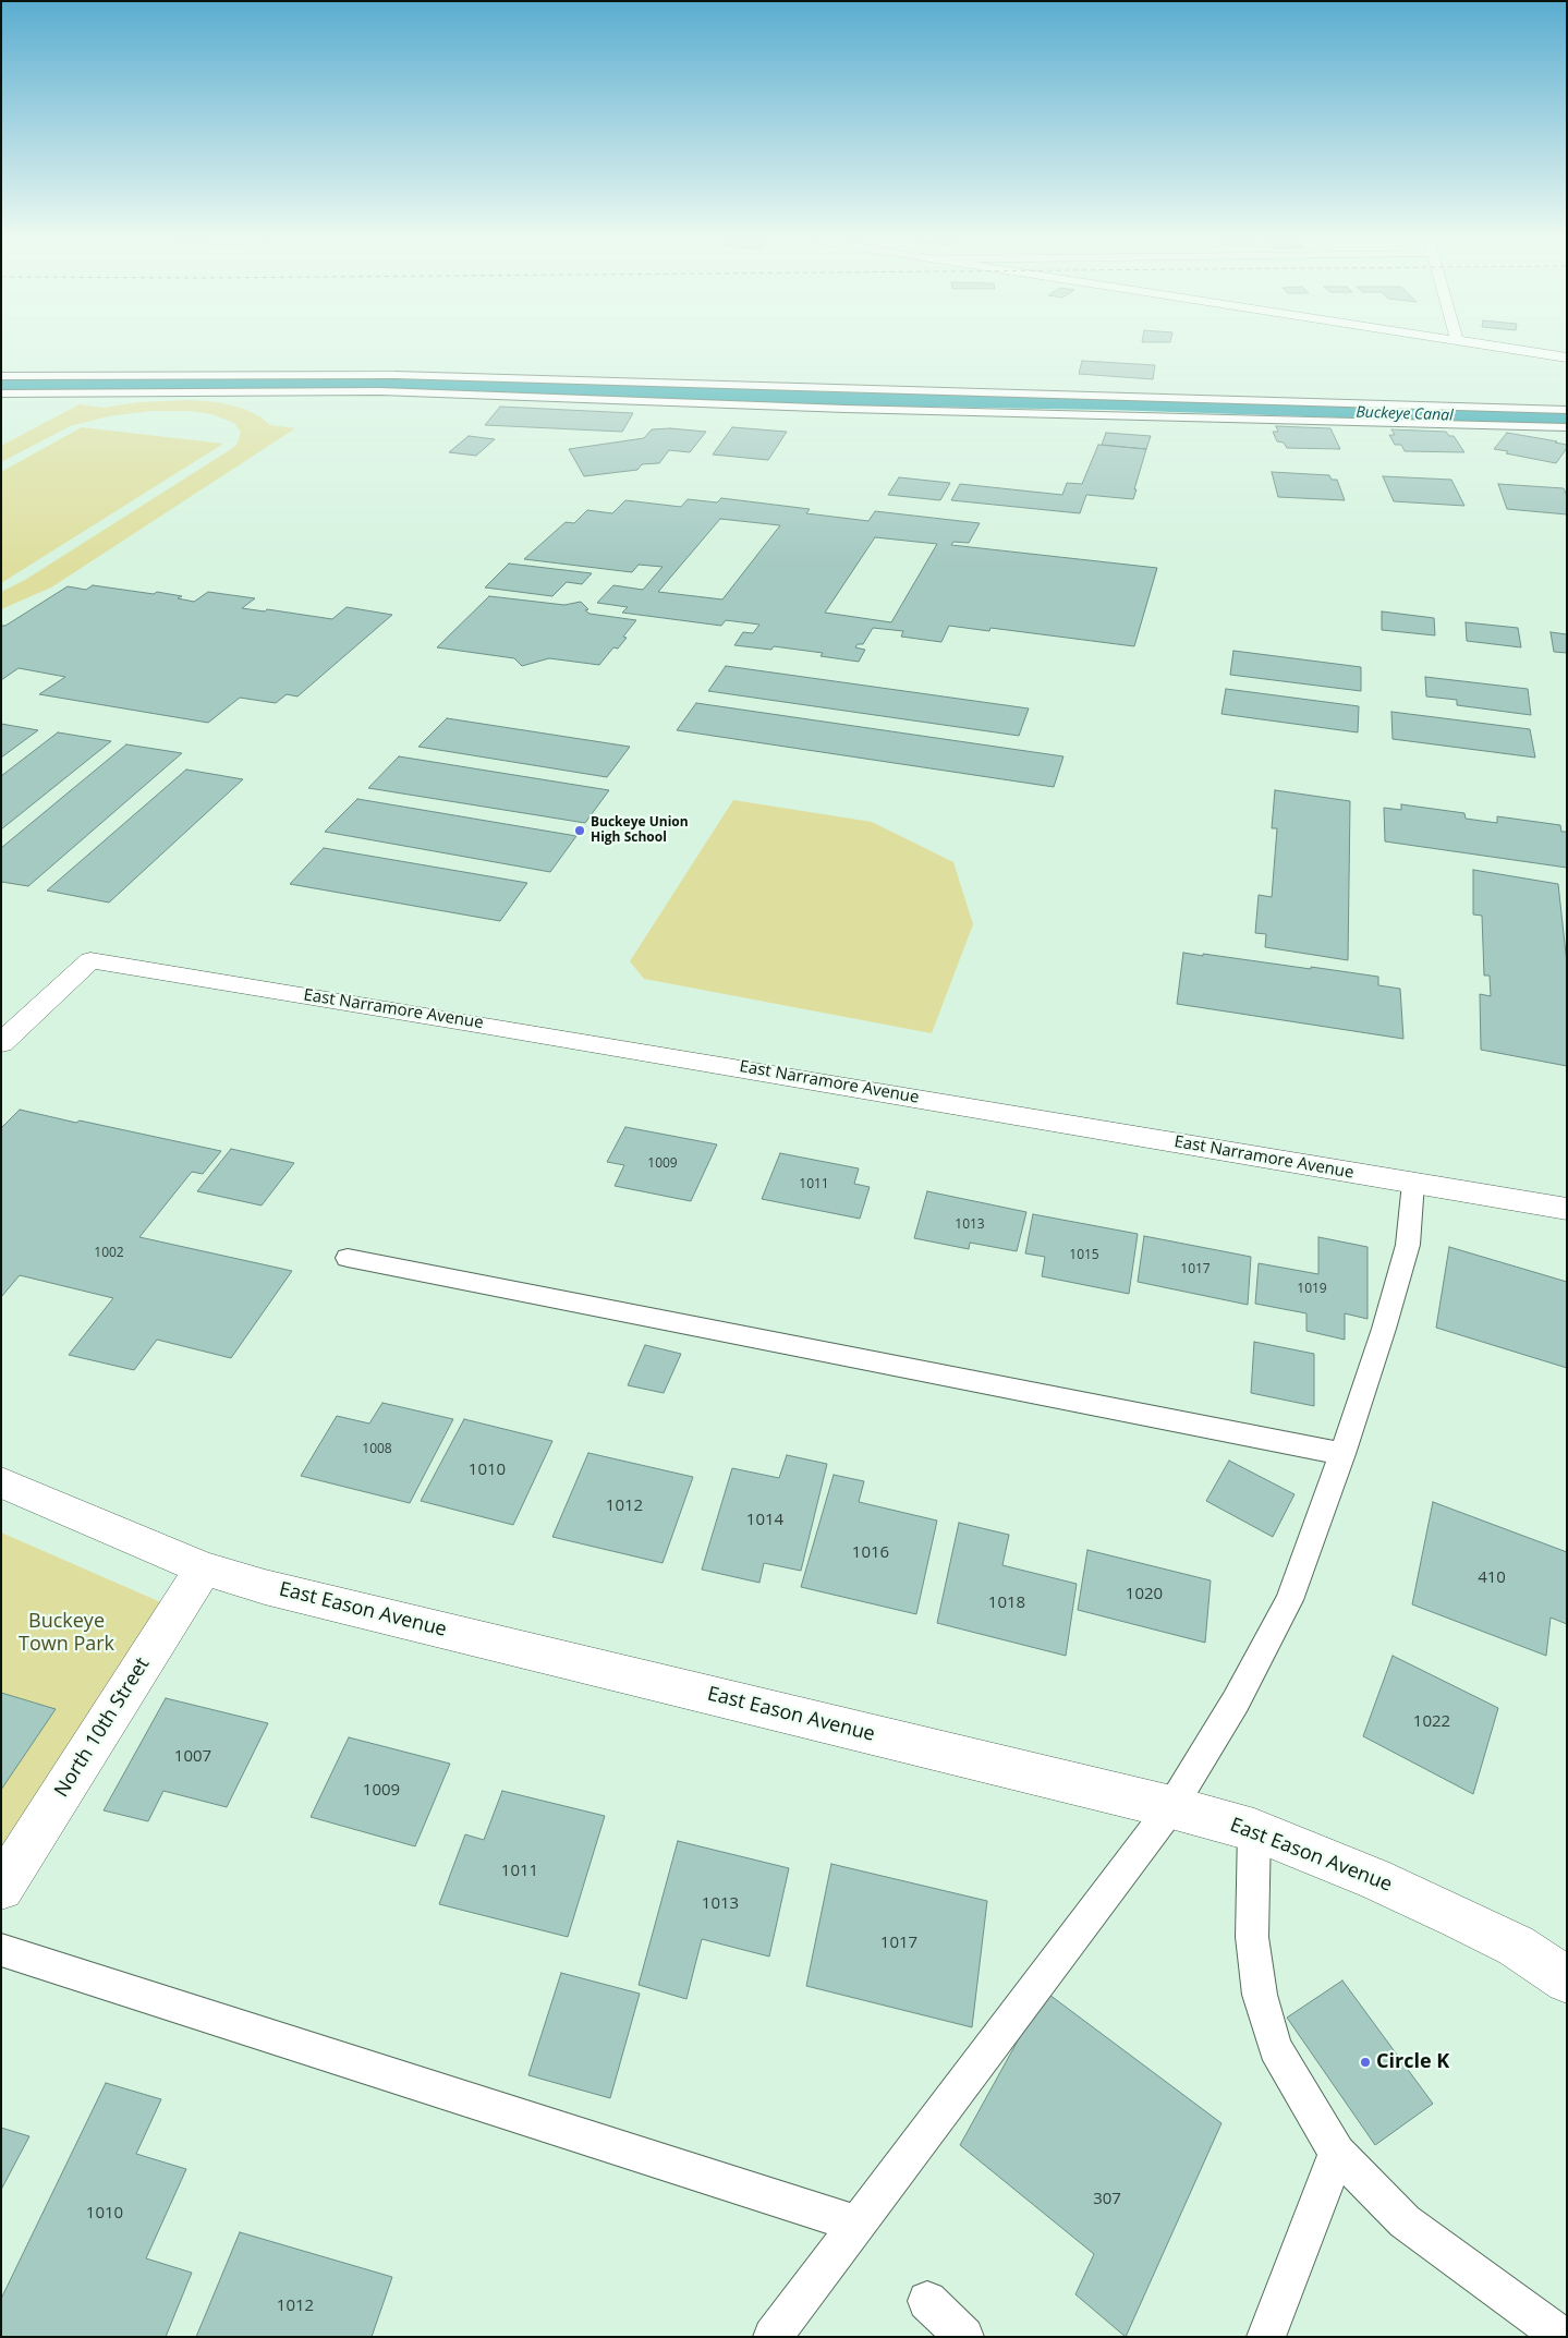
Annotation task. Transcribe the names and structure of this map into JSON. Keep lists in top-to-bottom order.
{
  "streets": {
    "street": ["East Narramore Avenue", "East Eason Avenue", "North 10th Street"]
  },
  "crossings": [
    ["East Eason Avenue", "North 10th Street"]
  ],
  "water": ["Buckeye Canal"],
  "parks": ["Buckeye Town Park"],
  "places": ["Buckeye Union High School", "Circle K"],
  "house_numbers": [
    "1009",
    "1011",
    "1013",
    "1002",
    "1015",
    "1017",
    "1019",
    "1008",
    "1010",
    "1012",
    "1014",
    "1016",
    "410",
    "1020",
    "1018",
    "1022",
    "1007",
    "1009",
    "1011",
    "1013",
    "1017",
    "307",
    "1010",
    "1012"
  ]
}
